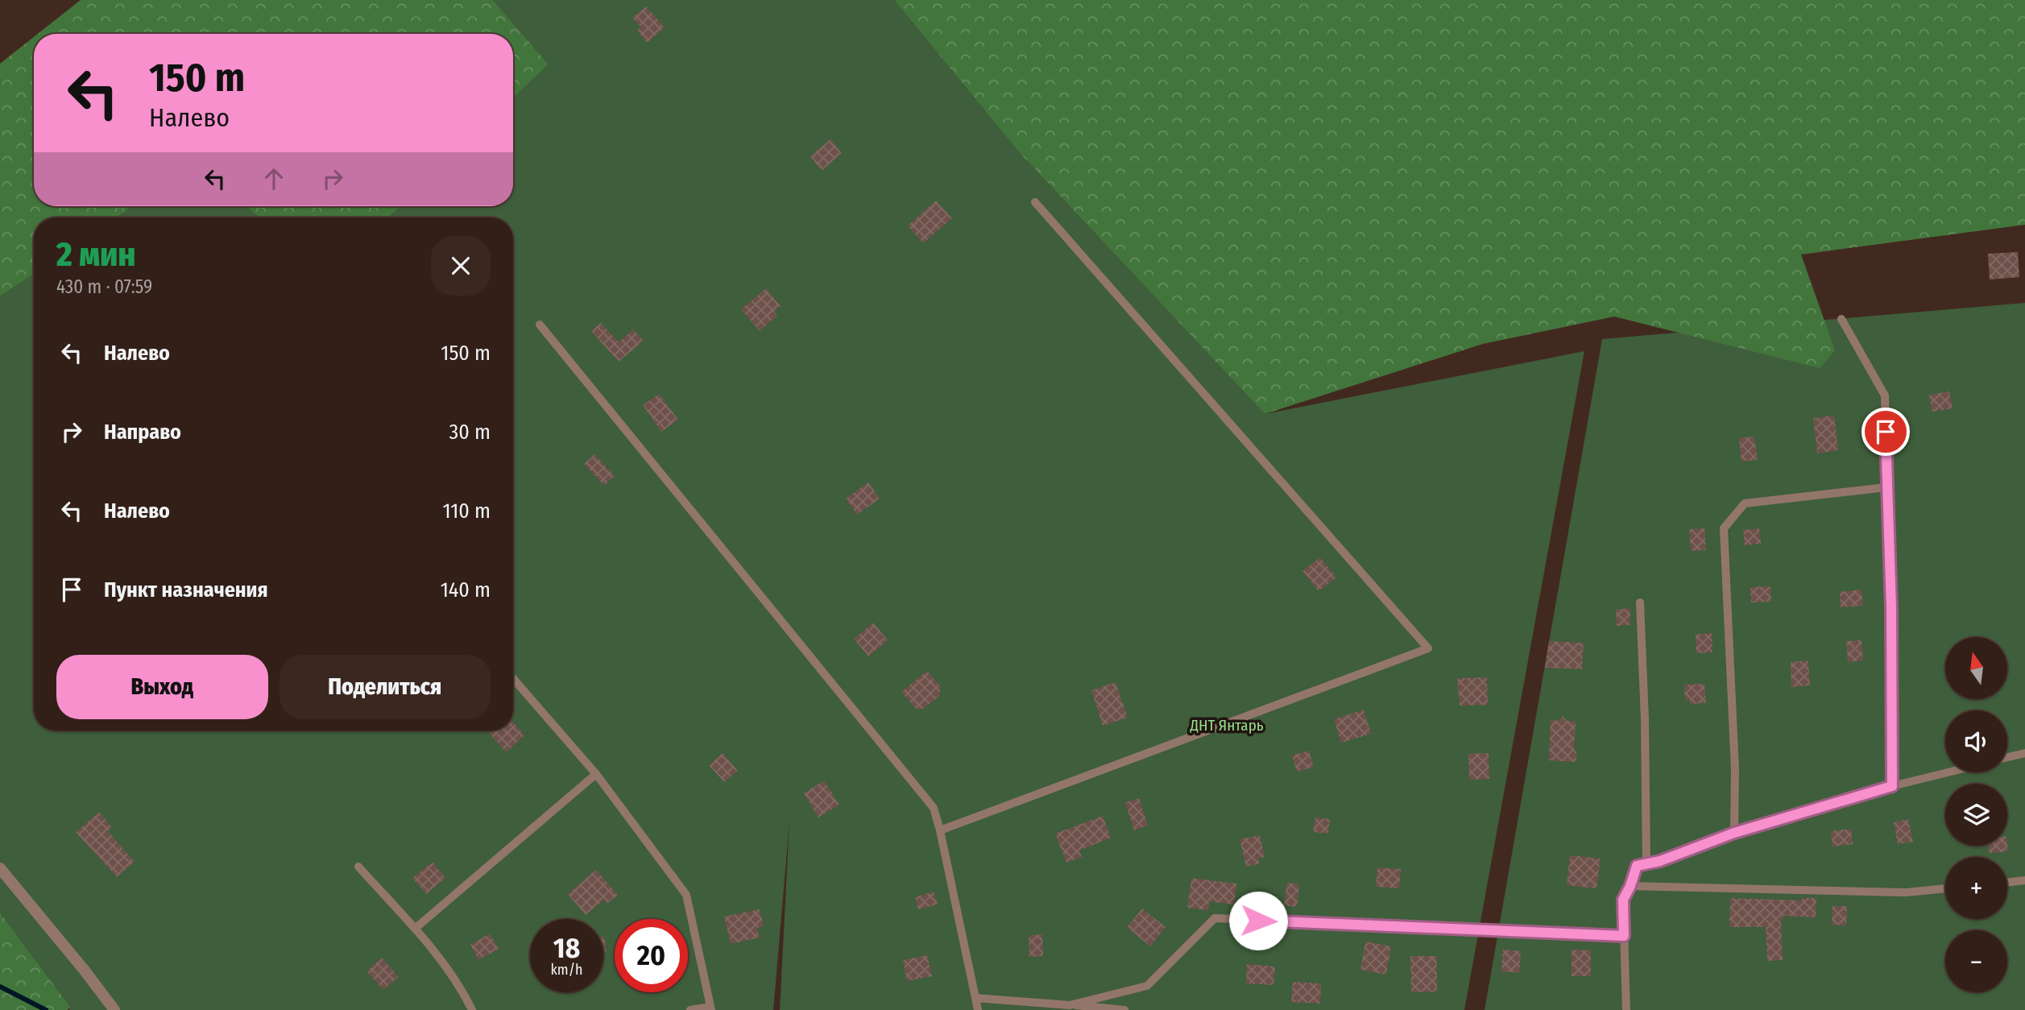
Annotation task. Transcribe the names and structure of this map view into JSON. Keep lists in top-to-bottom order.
{
  "parks": ["ДНТ Янтарь"],
  "north": "top",
  "page": {
    "turn": ["150 m", "Налево"],
    "heading": ["2 мин", "430 m · 07:59"],
    "list": [
      {
        "name": "Налево",
        "value": "150 m"
      },
      {
        "name": "Направо",
        "value": "30 m"
      },
      {
        "name": "Налево",
        "value": "110 m"
      },
      {
        "name": "Пункт назначения",
        "value": "140 m"
      }
    ],
    "map_buttons": ["+", "−"],
    "buttons": ["Выход", "Поделиться"],
    "speed": "18 km/h",
    "limit": "20"
  }
}
